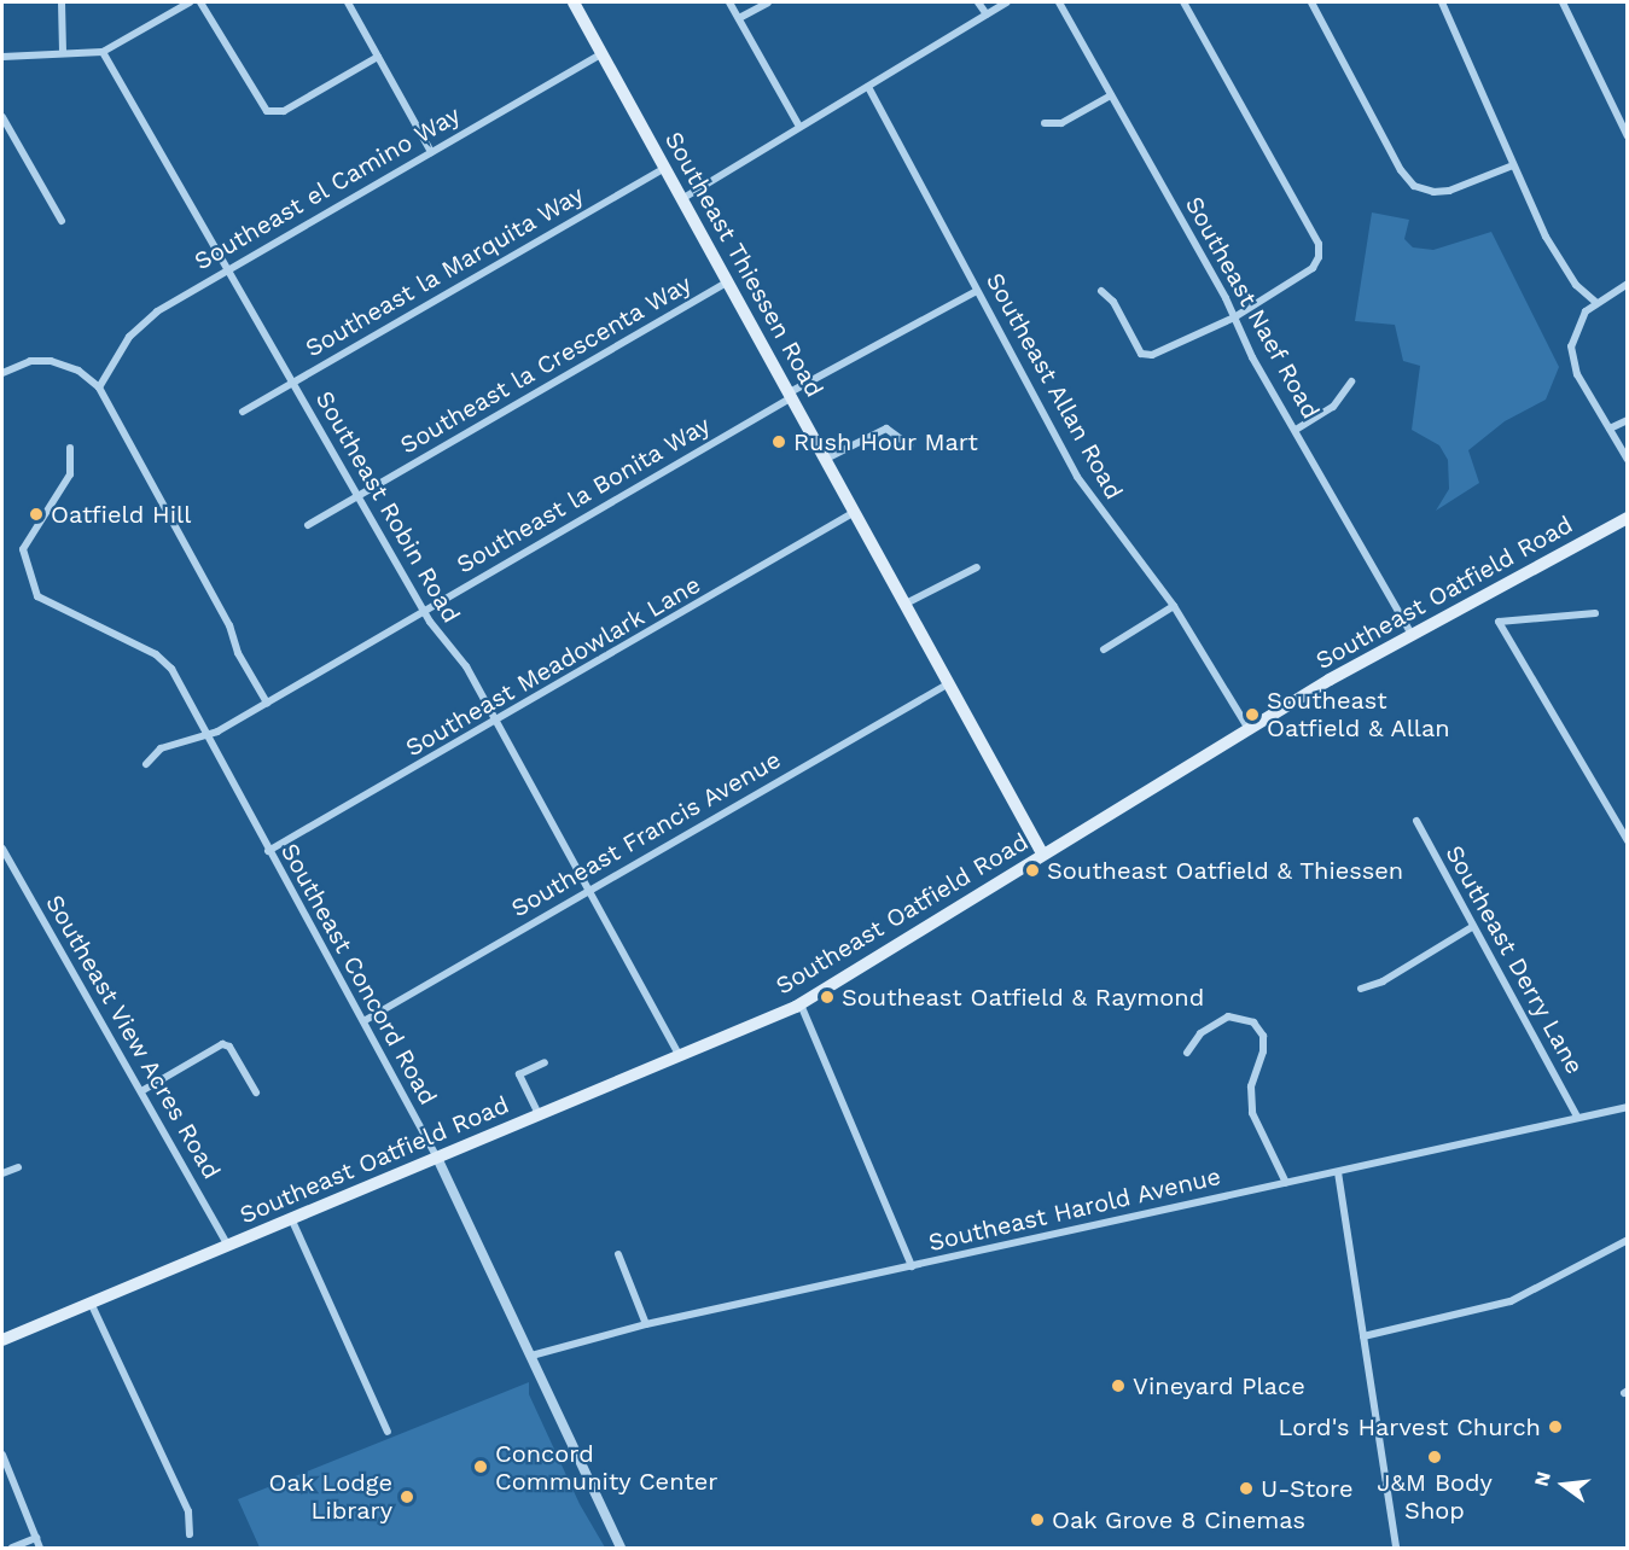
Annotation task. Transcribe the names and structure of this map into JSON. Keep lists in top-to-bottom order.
{
  "streets": {
    "main road": ["Southeast Thiessen Road", "Southeast Oatfield Road"],
    "street": [
      "Southeast el Camino Way",
      "Southeast la Marquita Way",
      "Southeast Naef Road",
      "Southeast la Crescenta Way",
      "Southeast Allan Road",
      "Southeast la Bonita Way",
      "Southeast Robin Road",
      "Southeast Meadowlark Lane",
      "Southeast Francis Avenue",
      "Southeast Derry Lane",
      "Southeast Concord Road",
      "Southeast View Acres Road",
      "Southeast Harold Avenue"
    ]
  },
  "crossings": [
    ["Southeast el Camino Way", "Southeast Thiessen Road"],
    ["Southeast el Camino Way", "Southeast Robin Road"],
    ["Southeast Thiessen Road", "Southeast la Marquita Way"],
    ["Southeast Thiessen Road", "Southeast la Crescenta Way"],
    ["Southeast Thiessen Road", "Southeast la Bonita Way"],
    ["Southeast Thiessen Road", "Southeast Oatfield Road"],
    ["Southeast Thiessen Road", "Southeast Meadowlark Lane"],
    ["Southeast Thiessen Road", "Southeast Francis Avenue"],
    ["Southeast la Marquita Way", "Southeast Robin Road"],
    ["Southeast Naef Road", "Southeast Oatfield Road"],
    ["Southeast la Crescenta Way", "Southeast Robin Road"],
    ["Southeast Allan Road", "Southeast la Bonita Way"],
    ["Southeast Allan Road", "Southeast Oatfield Road"],
    ["Southeast la Bonita Way", "Southeast Robin Road"],
    ["Southeast la Bonita Way", "Southeast Concord Road"],
    ["Southeast Robin Road", "Southeast Oatfield Road"],
    ["Southeast Robin Road", "Southeast Meadowlark Lane"],
    ["Southeast Robin Road", "Southeast Francis Avenue"],
    ["Southeast Oatfield Road", "Southeast Concord Road"],
    ["Southeast Oatfield Road", "Southeast View Acres Road"],
    ["Southeast Meadowlark Lane", "Southeast Concord Road"],
    ["Southeast Francis Avenue", "Southeast Concord Road"],
    ["Southeast Derry Lane", "Southeast Harold Avenue"],
    ["Southeast Concord Road", "Southeast Harold Avenue"]
  ],
  "places": [
    "Rush Hour Mart",
    "Oatfield Hill",
    "Southeast Oatfield & Allan",
    "Southeast Oatfield & Thiessen",
    "Southeast Oatfield & Raymond",
    "Vineyard Place",
    "Lord's Harvest Church",
    "J&M Body Shop",
    "Concord Community Center",
    "U-Store",
    "Oak Lodge Library",
    "Oak Grove 8 Cinemas"
  ],
  "north": "left"
}
